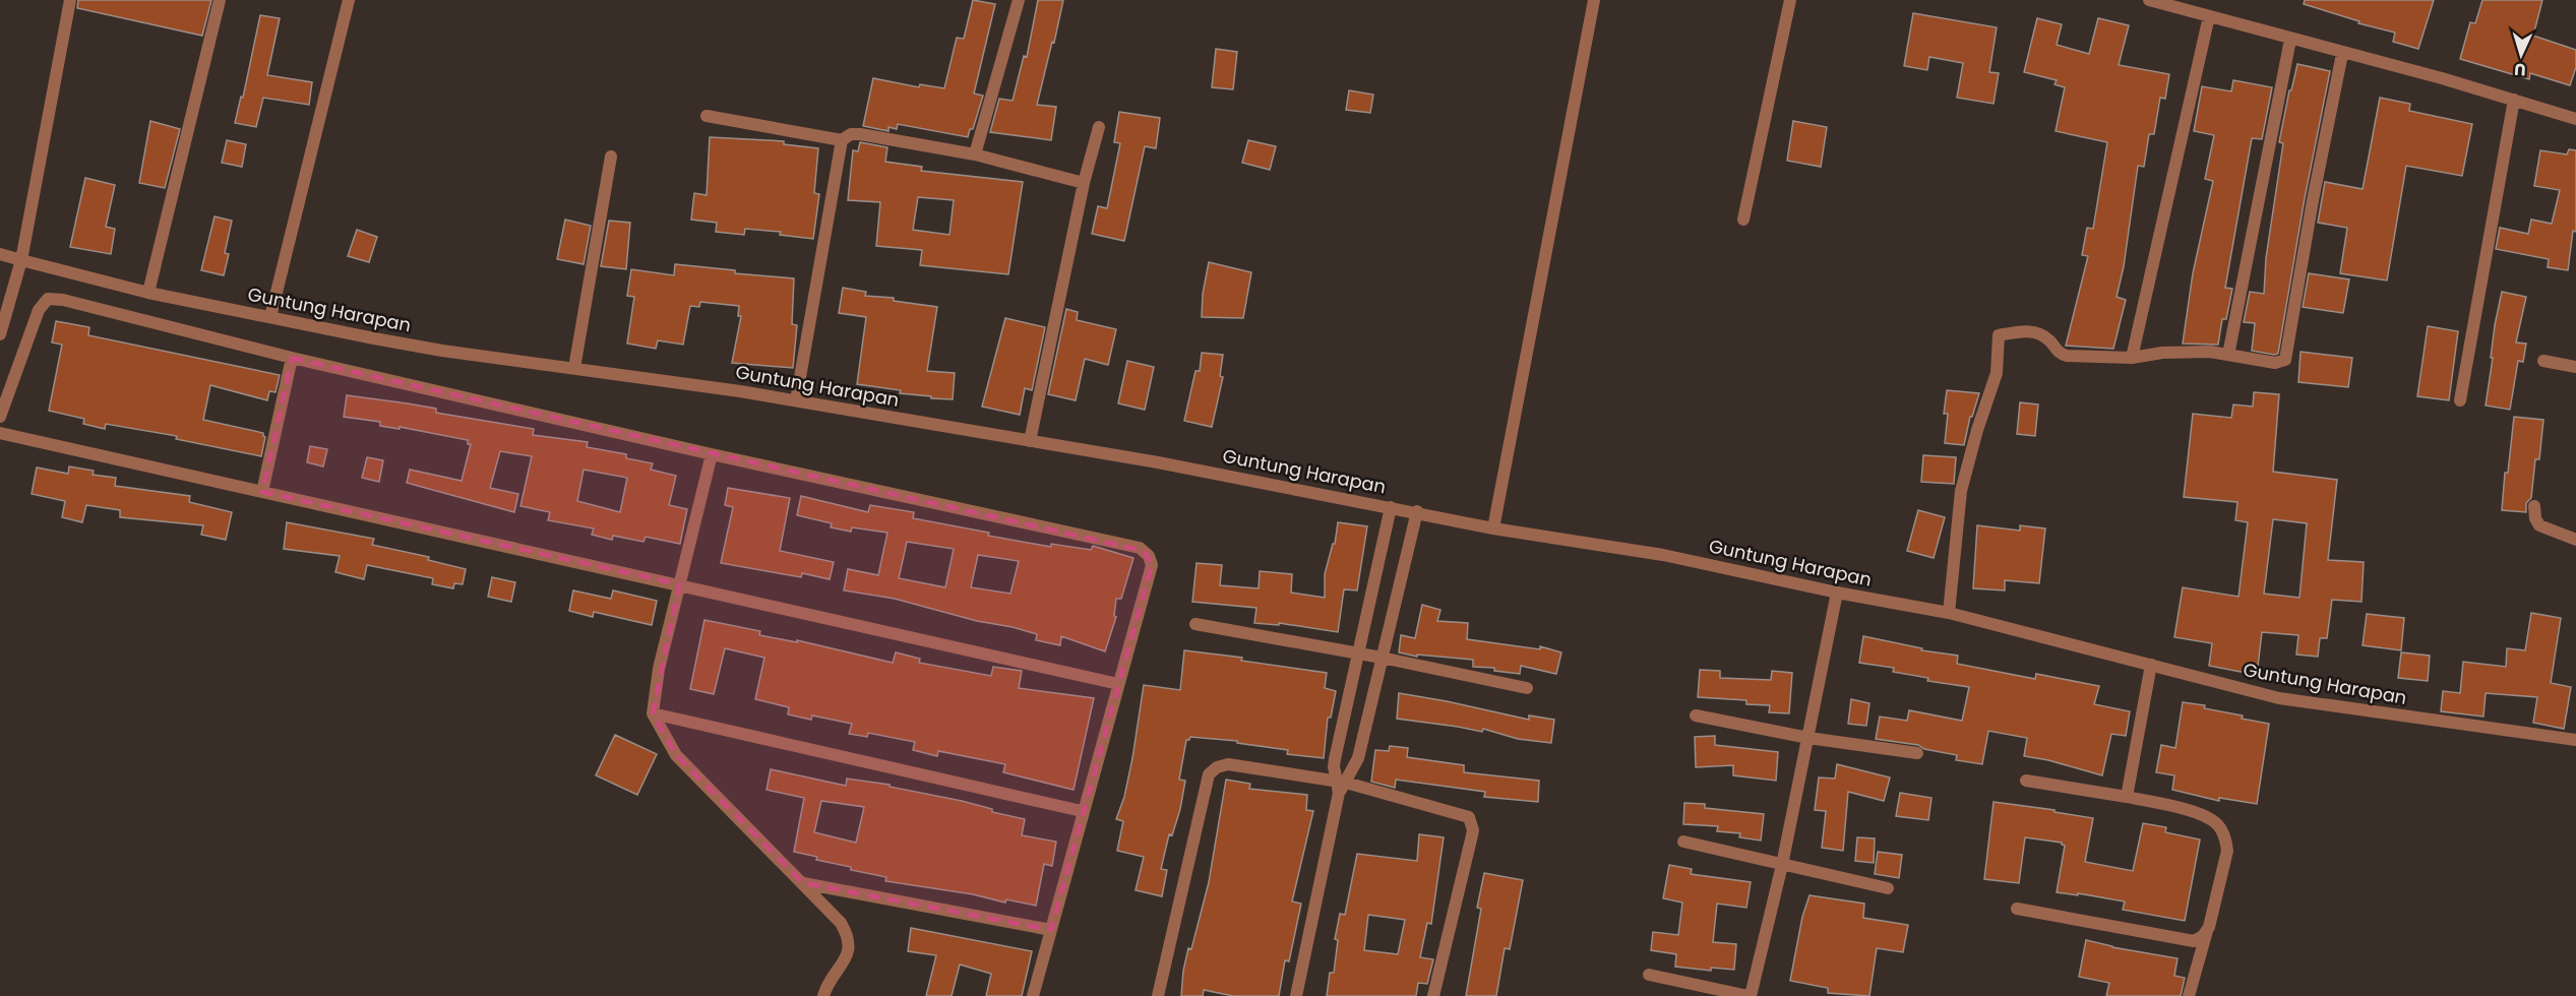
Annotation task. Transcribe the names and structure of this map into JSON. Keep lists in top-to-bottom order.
{
  "streets": {
    "street": ["Guntung Harapan"]
  },
  "north": "bottom"
}
